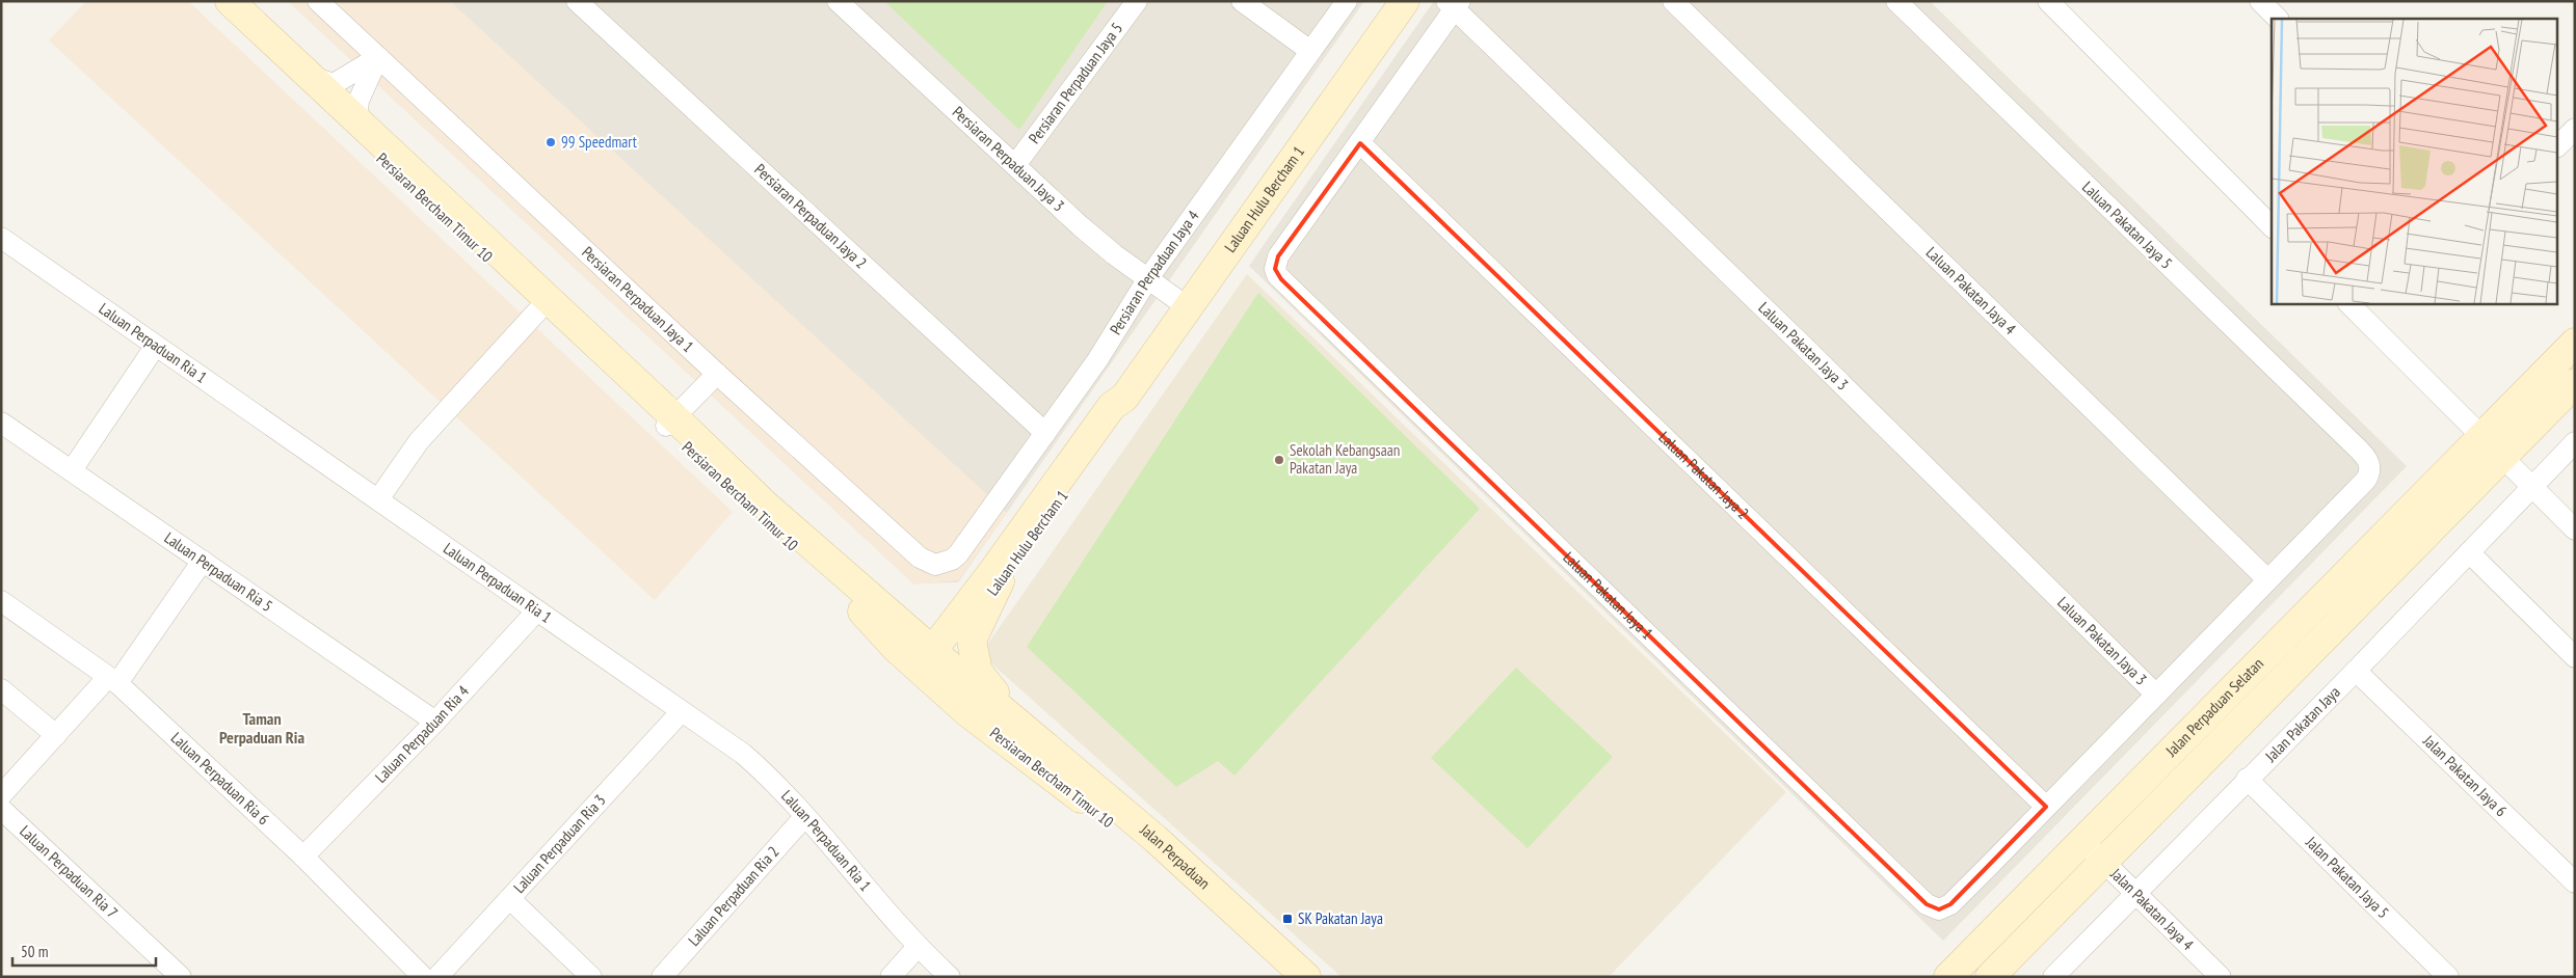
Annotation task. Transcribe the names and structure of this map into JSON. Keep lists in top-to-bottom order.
{
  "streets": {
    "street": [
      "Persiaran Perpaduan Jaya 5",
      "Persiaran Perpaduan Jaya 3",
      "Laluan Hulu Bercham 1",
      "Persiaran Bercham Timur 10",
      "Persiaran Perpaduan Jaya 2",
      "Laluan Pakatan Jaya 5",
      "Persiaran Perpaduan Jaya 4",
      "Laluan Pakatan Jaya 4",
      "Persiaran Perpaduan Jaya 1",
      "Laluan Perpaduan Ria 1",
      "Laluan Pakatan Jaya 3",
      "Laluan Pakatan Jaya 2",
      "Laluan Perpaduan Ria 5",
      "Laluan Pakatan Jaya 1",
      "Jalan Perpaduan Selatan",
      "Jalan Pakatan Jaya",
      "Laluan Perpaduan Ria 4",
      "Jalan Pakatan Jaya 6",
      "Laluan Perpaduan Ria 6",
      "Laluan Perpaduan Ria 3",
      "Jalan Perpaduan",
      "Laluan Perpaduan Ria 7",
      "Jalan Pakatan Jaya 5",
      "Laluan Perpaduan Ria 2",
      "Jalan Pakatan Jaya 4"
    ]
  },
  "crossings": [
    ["Persiaran Perpaduan Jaya 5", "Persiaran Perpaduan Jaya 3"],
    ["Persiaran Perpaduan Jaya 3", "Laluan Hulu Bercham 1"],
    ["Persiaran Perpaduan Jaya 3", "Persiaran Perpaduan Jaya 4"],
    ["Laluan Hulu Bercham 1", "Persiaran Bercham Timur 10"],
    ["Laluan Hulu Bercham 1", "Jalan Perpaduan"],
    ["Persiaran Bercham Timur 10", "Jalan Perpaduan"],
    ["Persiaran Perpaduan Jaya 2", "Persiaran Perpaduan Jaya 4"],
    ["Laluan Pakatan Jaya 5", "Laluan Pakatan Jaya 1"],
    ["Persiaran Perpaduan Jaya 4", "Persiaran Perpaduan Jaya 1"],
    ["Laluan Pakatan Jaya 4", "Laluan Pakatan Jaya 1"],
    ["Laluan Perpaduan Ria 1", "Laluan Perpaduan Ria 4"],
    ["Laluan Perpaduan Ria 1", "Laluan Perpaduan Ria 3"],
    ["Laluan Perpaduan Ria 1", "Laluan Perpaduan Ria 2"],
    ["Laluan Pakatan Jaya 3", "Laluan Pakatan Jaya 1"],
    ["Laluan Pakatan Jaya 2", "Laluan Pakatan Jaya 1"],
    ["Laluan Perpaduan Ria 5", "Laluan Perpaduan Ria 4"],
    ["Jalan Perpaduan Selatan", "Jalan Pakatan Jaya 4"],
    ["Jalan Pakatan Jaya", "Jalan Pakatan Jaya 6"],
    ["Jalan Pakatan Jaya", "Jalan Pakatan Jaya 5"],
    ["Jalan Pakatan Jaya", "Jalan Pakatan Jaya 4"],
    ["Laluan Perpaduan Ria 4", "Laluan Perpaduan Ria 6"]
  ],
  "districts": ["Taman Perpaduan Ria"],
  "places": {
    "other": ["99 Speedmart", "Sekolah Kebangsaan Pakatan Jaya"],
    "transit": ["SK Pakatan Jaya"]
  },
  "scale_bar": "50 m"
}
